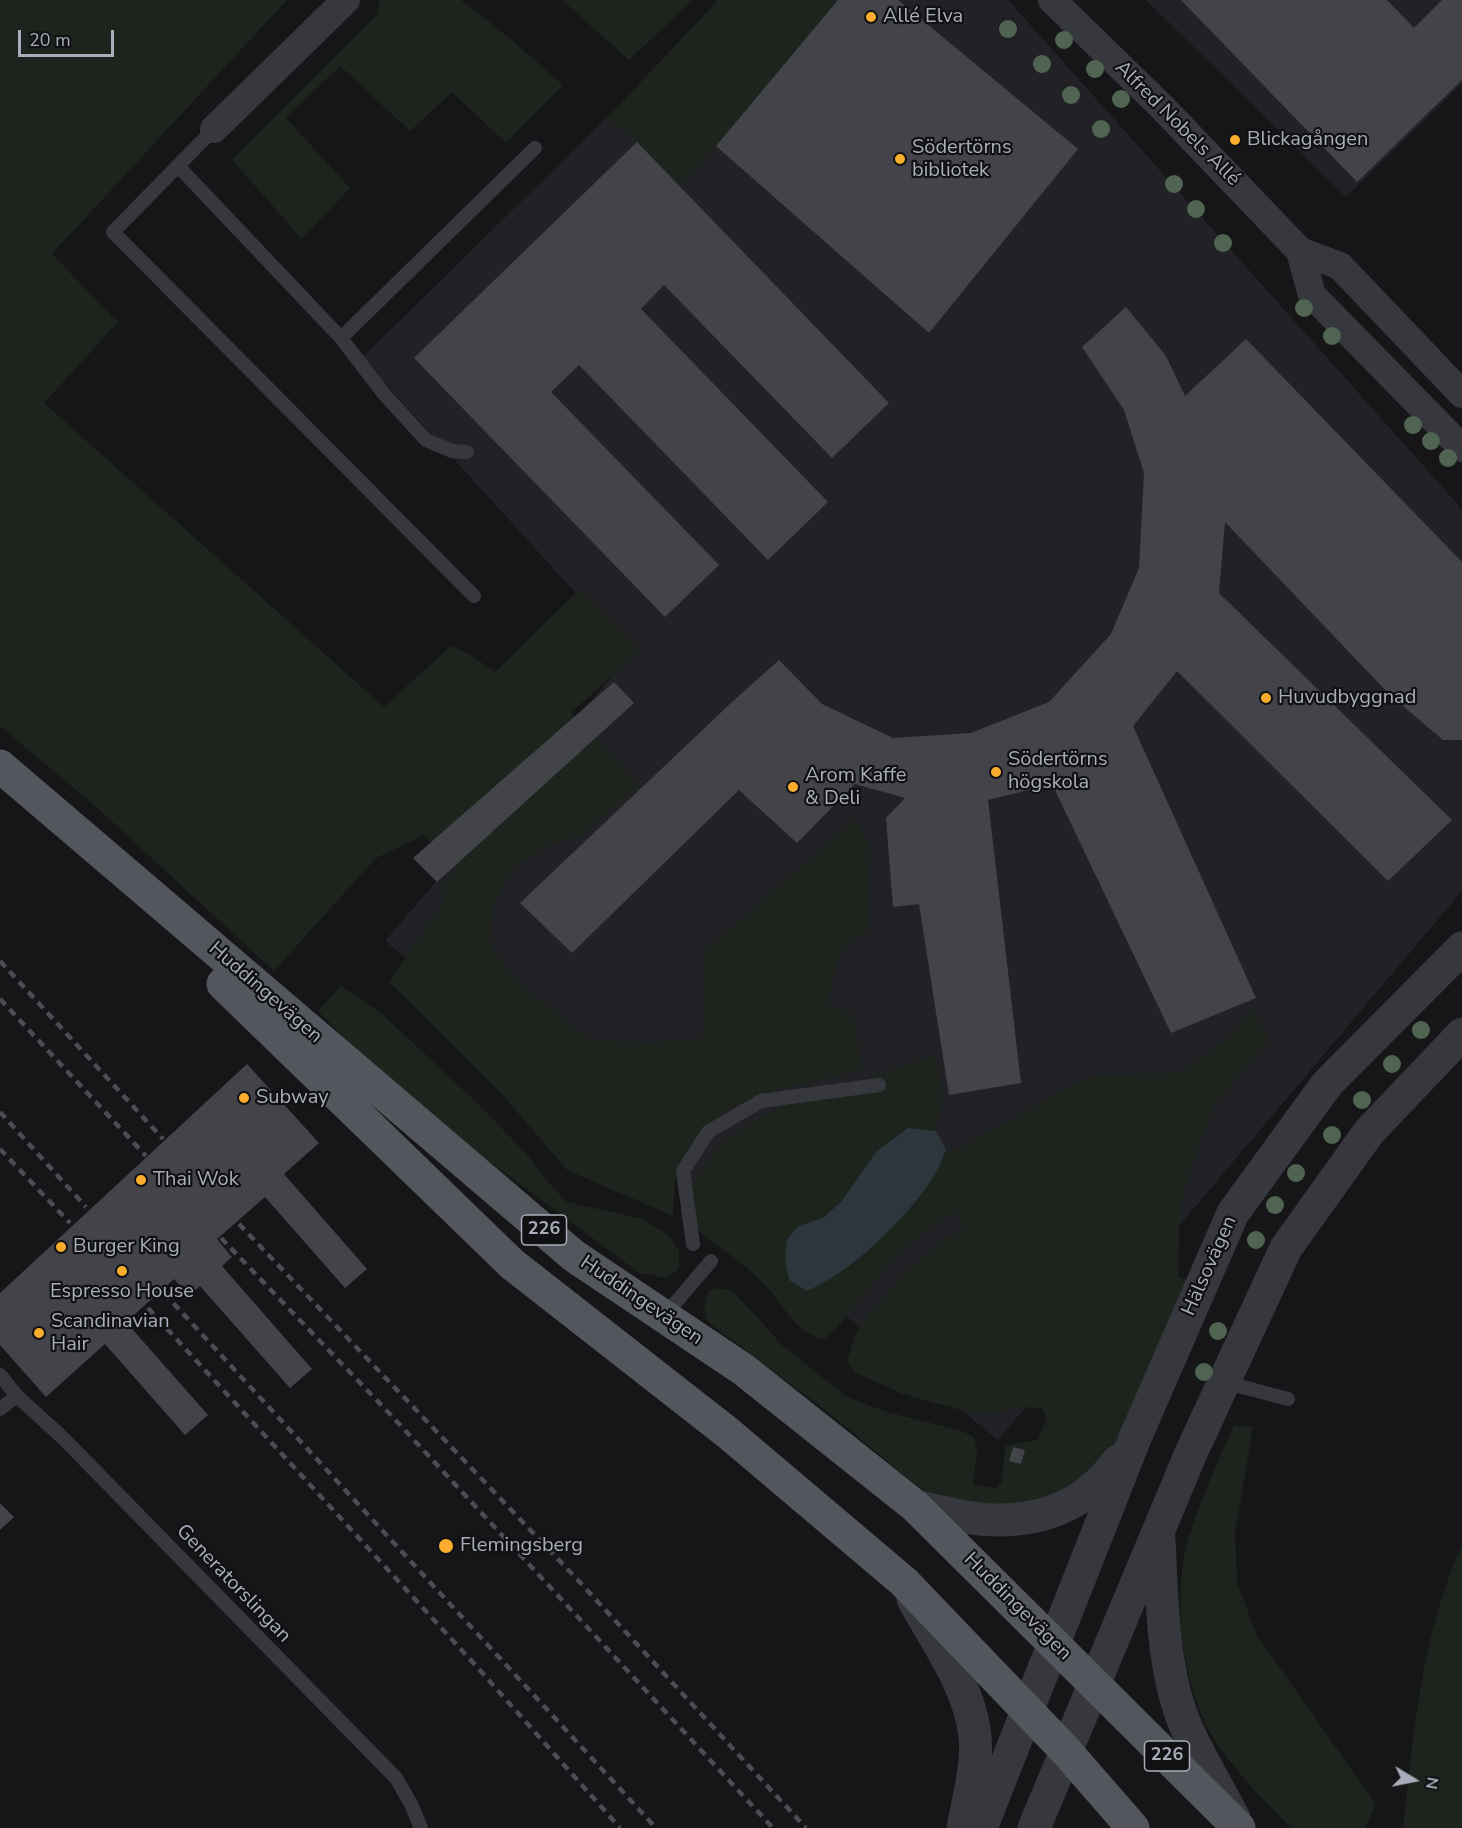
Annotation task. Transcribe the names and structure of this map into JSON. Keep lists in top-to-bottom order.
{
  "streets": {
    "main road": ["Huddingevägen", "226"],
    "street": ["Alfred Nobels Allé", "Hälsovägen"],
    "lane": ["Generatorslingan"]
  },
  "crossings": [
    ["Huddingevägen", "Hälsovägen"]
  ],
  "places": [
    "Allé Elva",
    "Blickagången",
    "Södertörns bibliotek",
    "Huvudbyggnad",
    "Södertörns högskola",
    "Arom Kaffe & Deli",
    "Subway",
    "Thai Wok",
    "Burger King",
    "Espresso House",
    "Scandinavian Hair",
    "Flemingsberg"
  ],
  "scale_bar": "20 m",
  "north": "right"
}
